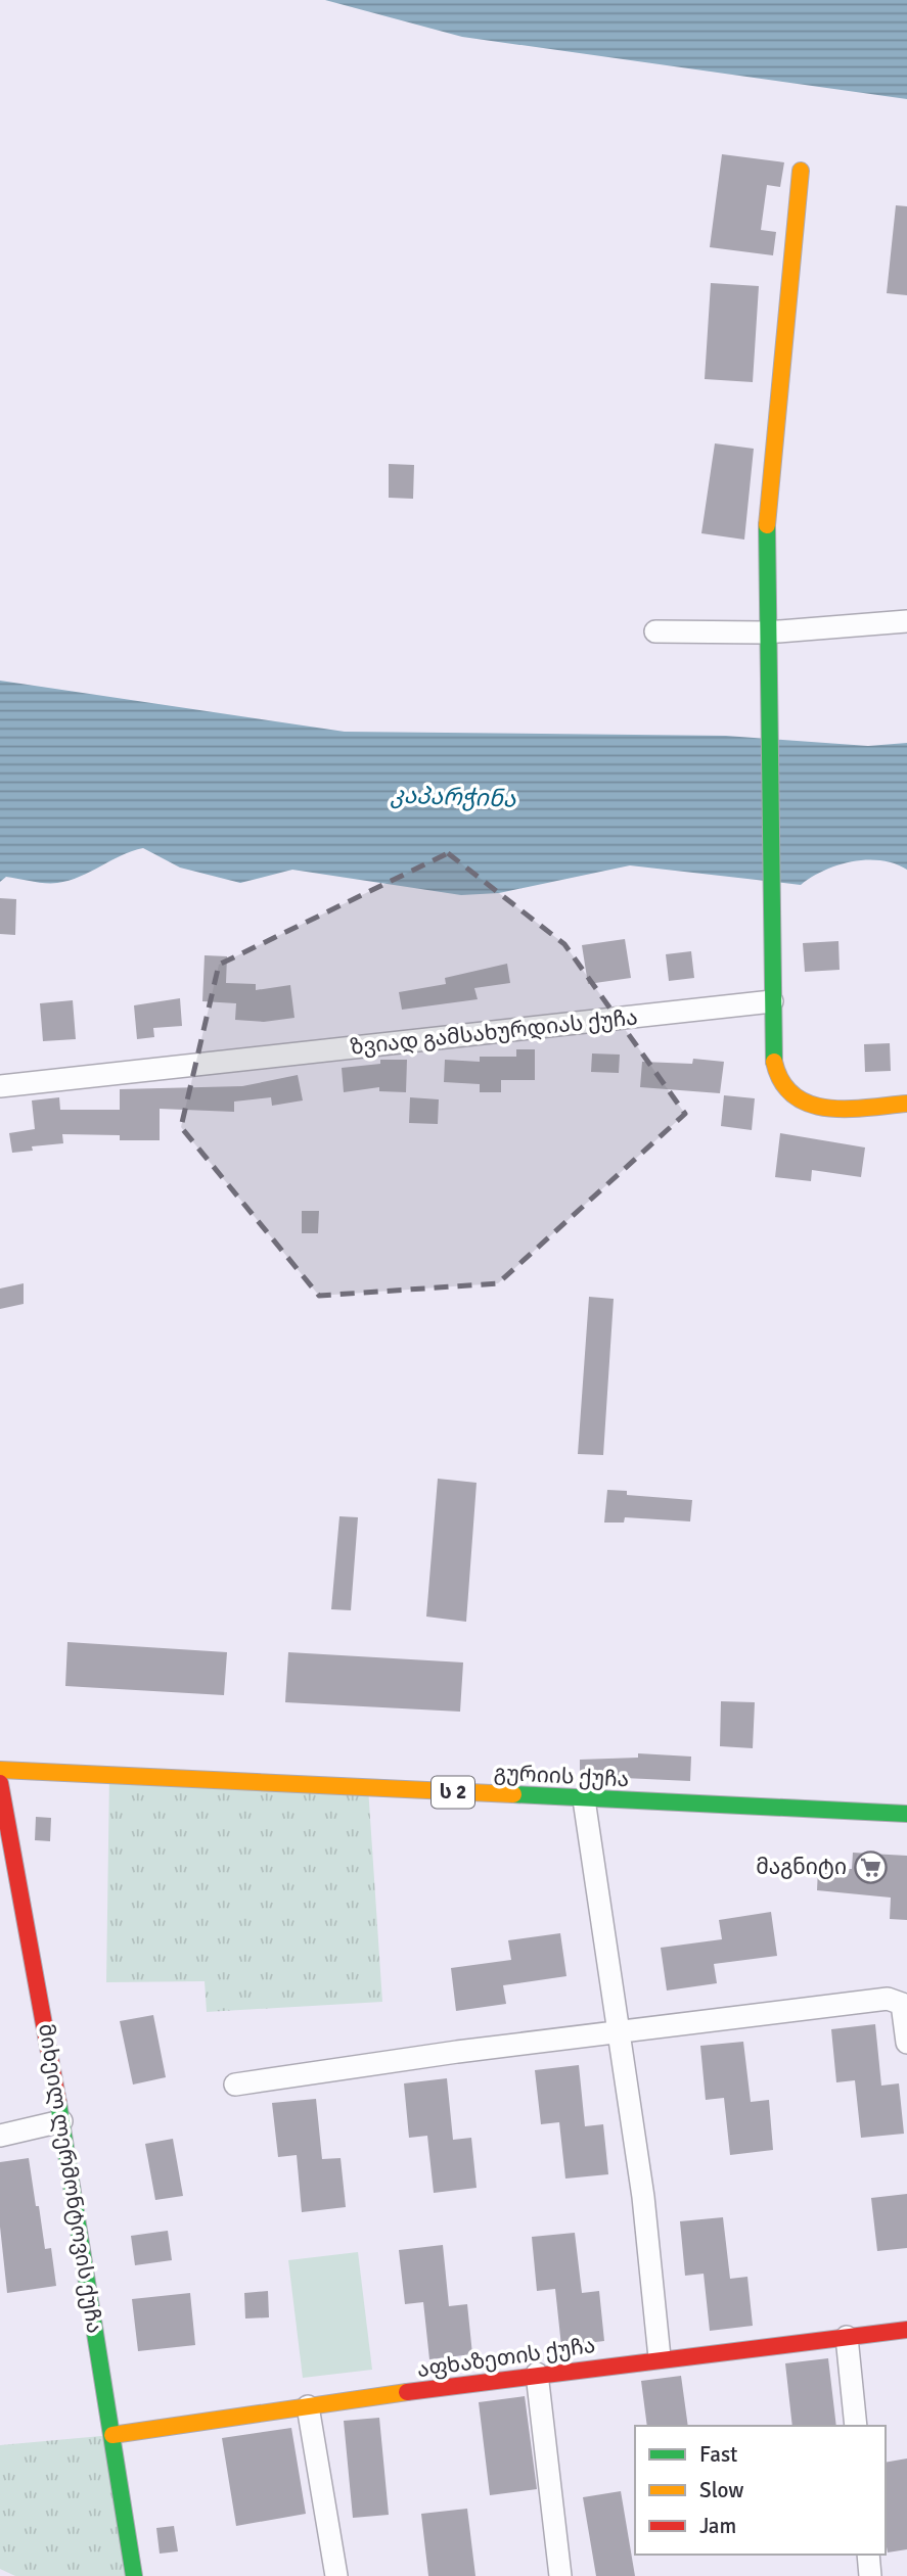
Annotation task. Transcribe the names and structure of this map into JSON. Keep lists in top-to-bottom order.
{
  "streets": {
    "main road": [
      "გურიის ქუჩა",
      "ს 2",
      "მიხეილ ლერმონტოვის ქუჩა",
      "აფხაზეთის ქუჩა"
    ],
    "street": ["ზვიად გამსახურდიას ქუჩა"]
  },
  "crossings": [
    ["მიხეილ ლერმონტოვის ქუჩა", "აფხაზეთის ქუჩა"]
  ],
  "water": ["კაპარჭინა"],
  "places": {
    "supermarket": ["მაგნიტი"]
  },
  "legend": ["Fast", "Slow", "Jam"]
}
